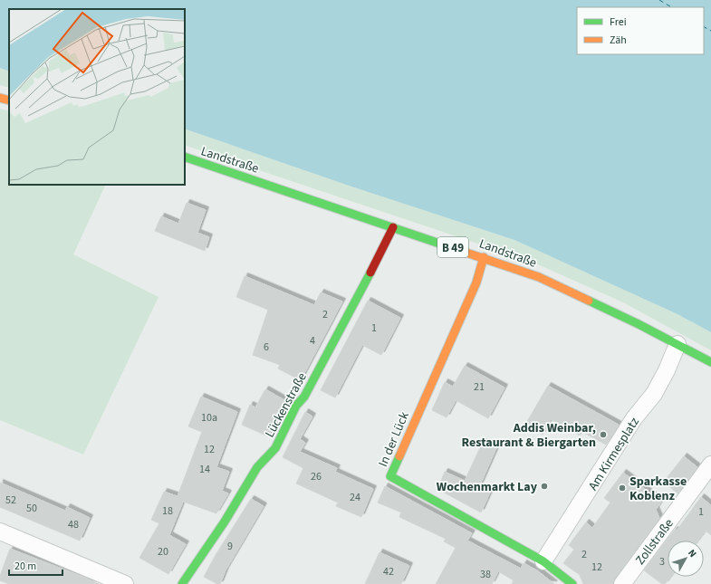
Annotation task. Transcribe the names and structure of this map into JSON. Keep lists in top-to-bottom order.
{
  "streets": {
    "street": [
      "Landstraße",
      "B 49",
      "Lückenstraße",
      "In der Lück",
      "Am Kirmesplatz",
      "Zollstraße"
    ]
  },
  "crossings": [
    ["Landstraße", "Lückenstraße"],
    ["Landstraße", "In der Lück"],
    ["Landstraße", "Am Kirmesplatz"],
    ["In der Lück", "Am Kirmesplatz"]
  ],
  "places": ["Addis Weinbar, Restaurant & Biergarten", "Wochenmarkt Lay", "Sparkasse Koblenz"],
  "house_numbers": [
    "2",
    "1",
    "4",
    "6",
    "21",
    "10a",
    "12",
    "14",
    "26",
    "24",
    "52",
    "50",
    "18",
    "1",
    "48",
    "9",
    "20",
    "2",
    "3",
    "12",
    "42",
    "38"
  ],
  "legend": ["Frei", "Zäh"],
  "scale_bar": "20 m",
  "north": "top right"
}
